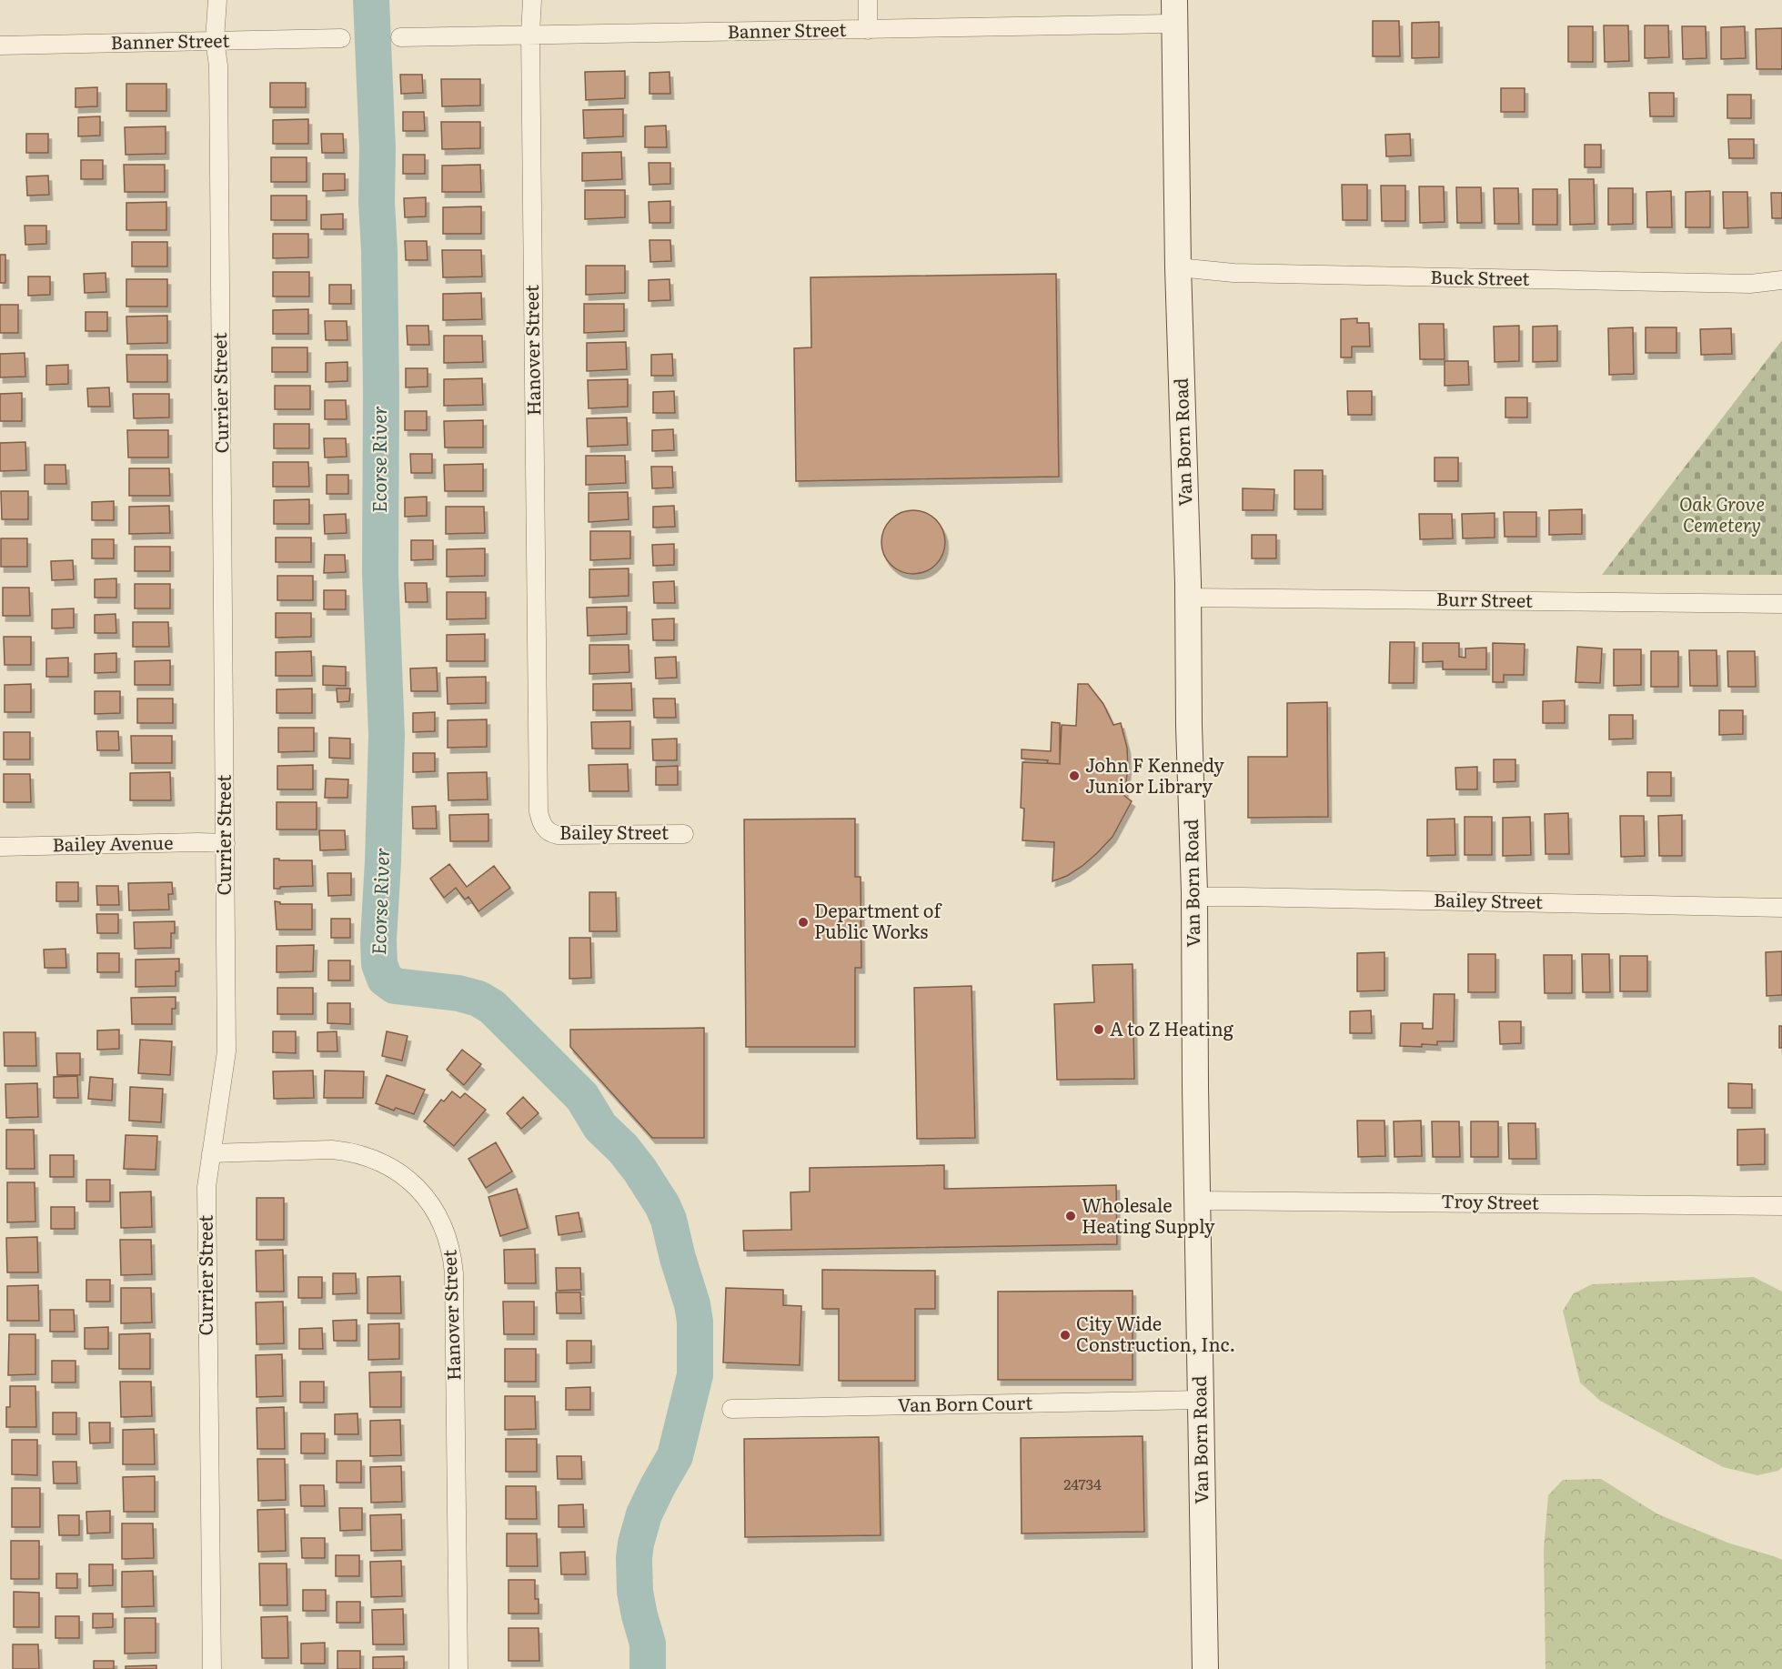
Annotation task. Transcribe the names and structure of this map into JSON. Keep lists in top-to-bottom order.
{
  "streets": {
    "main road": ["Van Born Road"],
    "street": [
      "Banner Street",
      "Buck Street",
      "Hanover Street",
      "Currier Street",
      "Burr Street",
      "Bailey Street",
      "Bailey Avenue",
      "Troy Street",
      "Van Born Court"
    ]
  },
  "crossings": [
    ["Banner Street", "Hanover Street"],
    ["Banner Street", "Currier Street"],
    ["Banner Street", "Van Born Road"],
    ["Buck Street", "Van Born Road"],
    ["Hanover Street", "Currier Street"],
    ["Hanover Street", "Bailey Street"],
    ["Currier Street", "Bailey Avenue"],
    ["Van Born Road", "Burr Street"],
    ["Van Born Road", "Bailey Street"],
    ["Van Born Road", "Troy Street"],
    ["Van Born Road", "Van Born Court"]
  ],
  "water": ["Ecorse River"],
  "parks": ["Oak Grove Cemetery"],
  "places": [
    "John F Kennedy Junior Library",
    "Department of Public Works",
    "A to Z Heating",
    "Wholesale Heating Supply",
    "City Wide Construction, Inc."
  ],
  "house_numbers": ["24734"]
}
